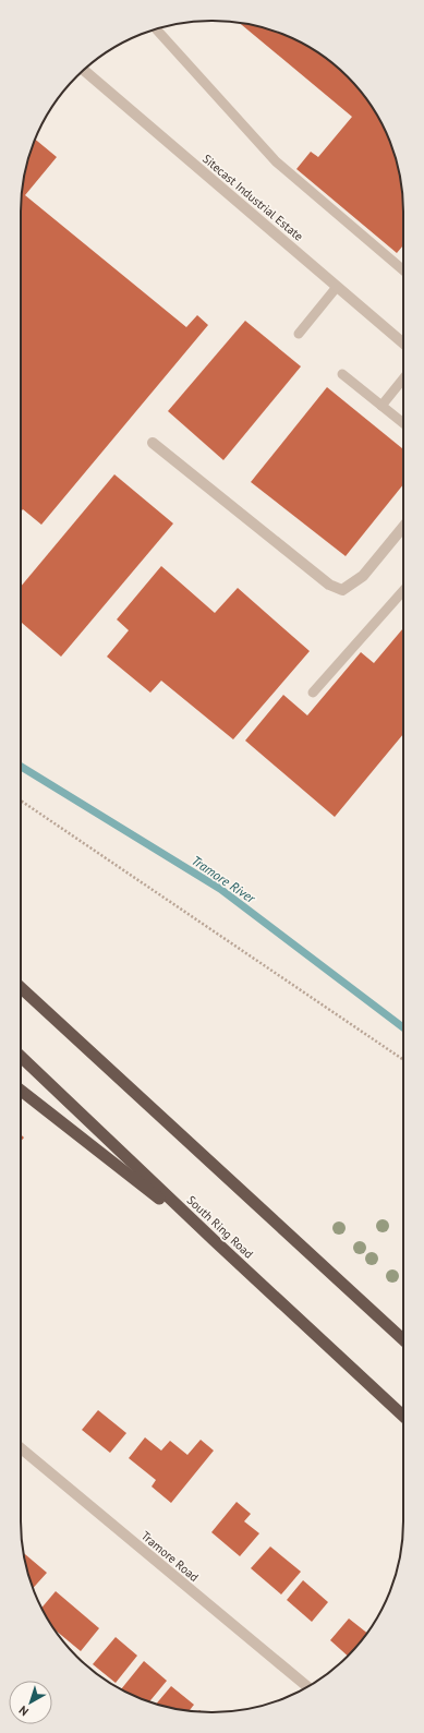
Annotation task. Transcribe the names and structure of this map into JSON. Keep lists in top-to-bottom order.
{
  "streets": {
    "highway": ["South Ring Road"],
    "street": ["Sitecast Industrial Estate", "Tramore Road"]
  },
  "water": ["Tramore River"],
  "north": "bottom left"
}
